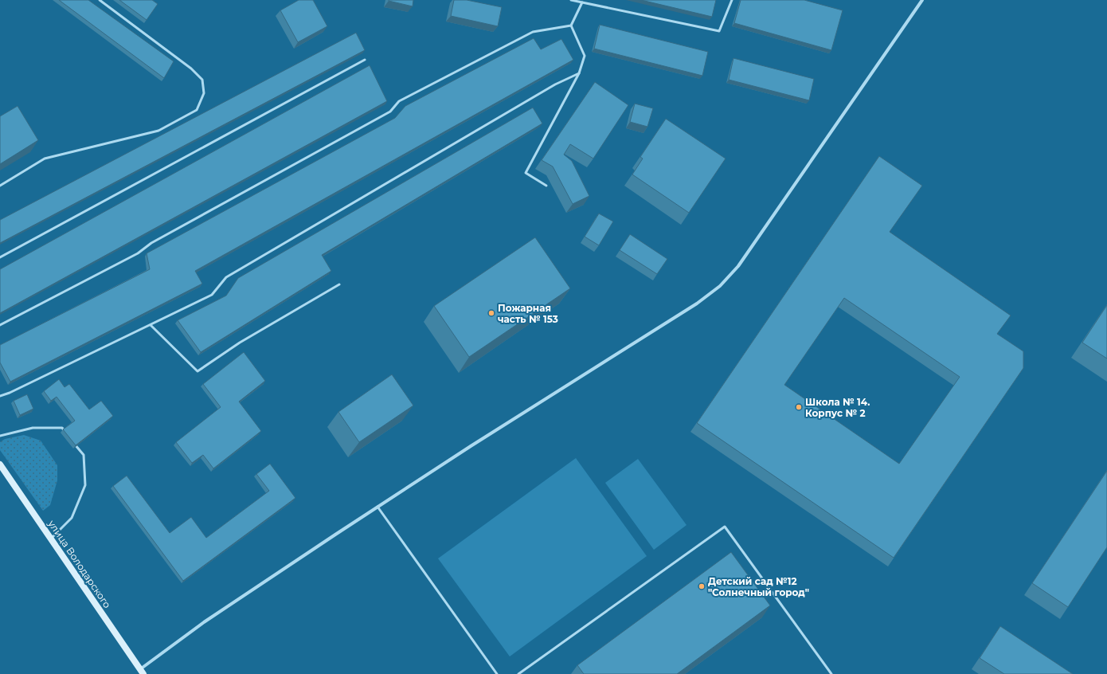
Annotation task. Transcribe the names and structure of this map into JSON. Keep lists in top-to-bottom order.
{
  "streets": {
    "main road": ["улица Володарского"]
  },
  "places": ["Пожарная часть № 153", "Школа № 14. Корпус № 2", "Детский сад №12 \"Солнечный город\""]
}
